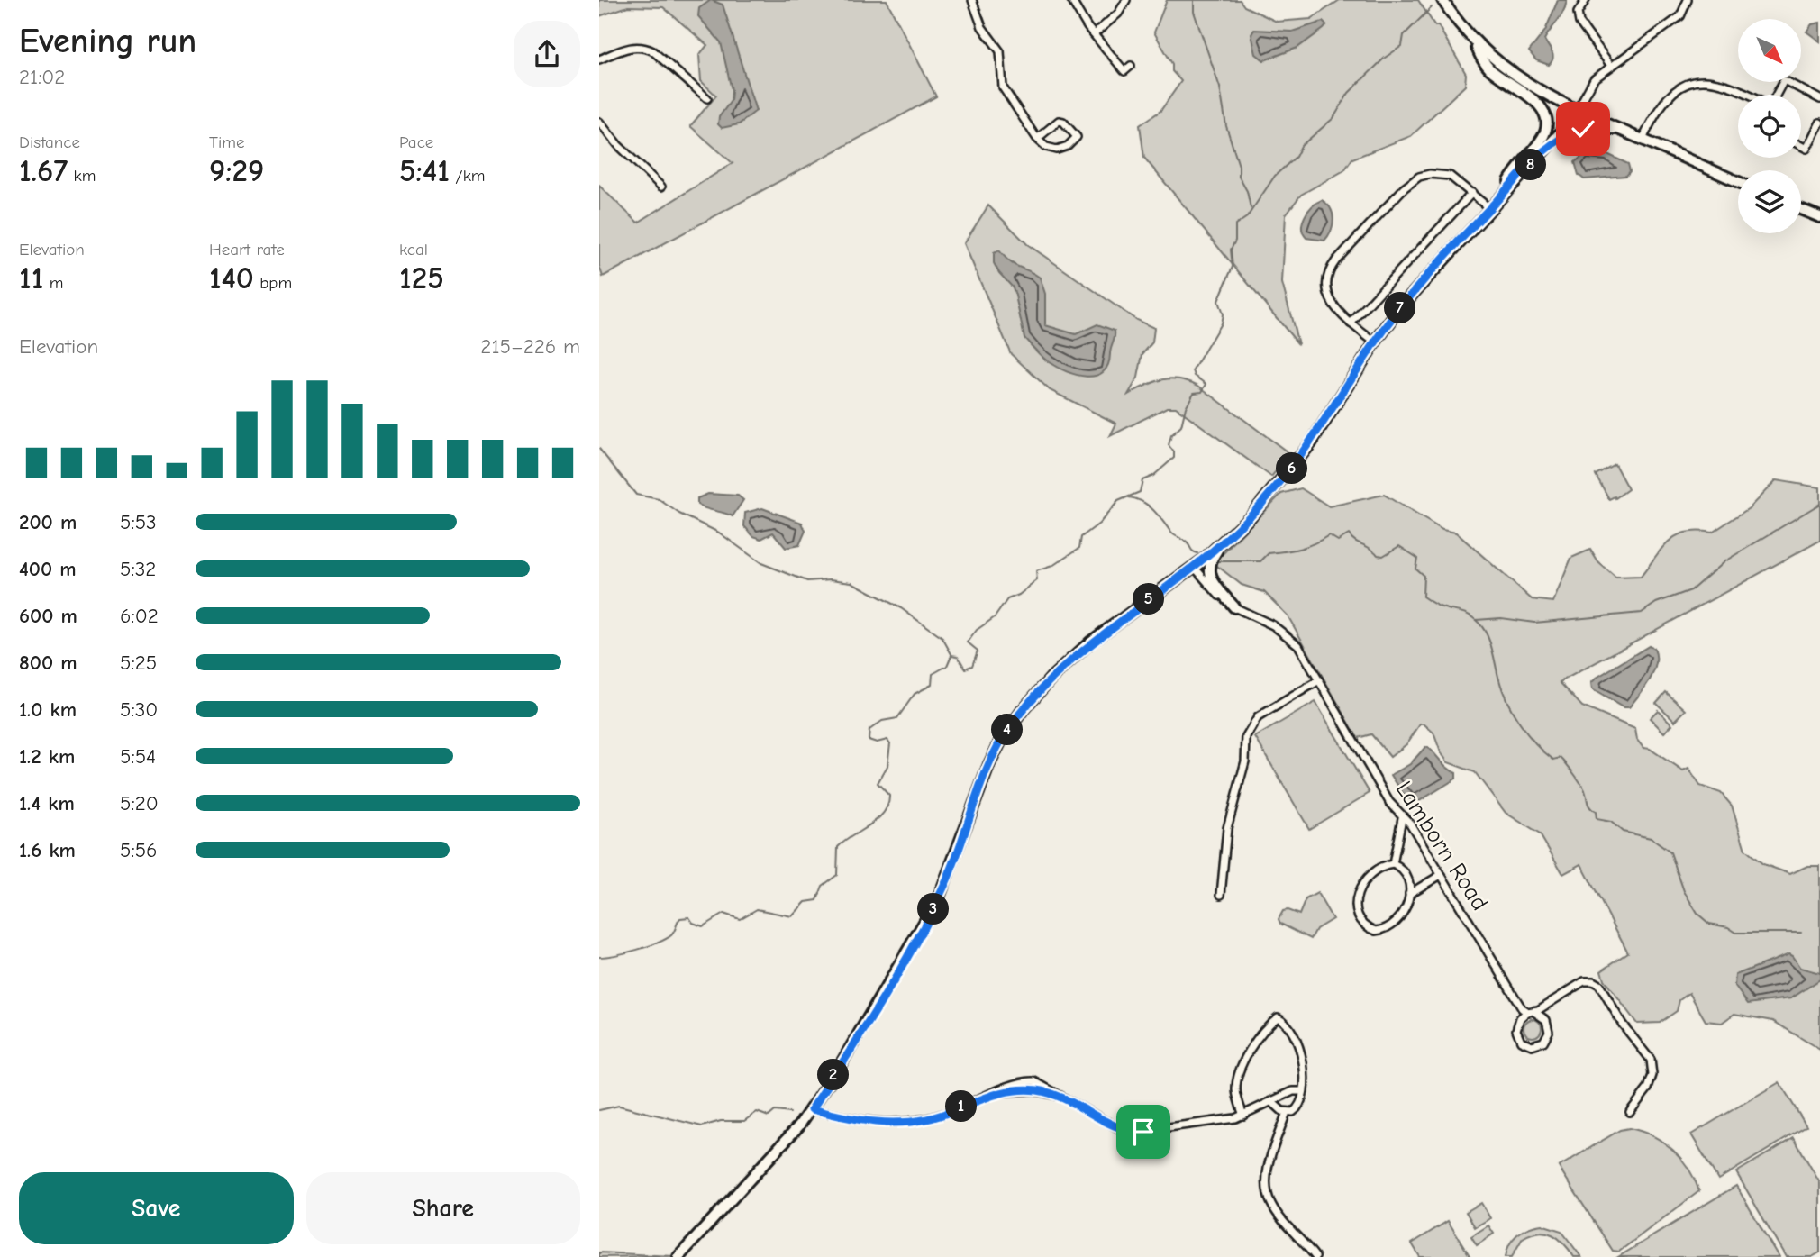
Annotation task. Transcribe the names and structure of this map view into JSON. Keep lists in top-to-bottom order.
{
  "streets": {
    "street": ["Lamborn Road"]
  },
  "north": "bottom right",
  "page": {
    "heading": ["Evening run", "21:02"],
    "stats": [
      ["Distance", "1.67 km"],
      ["Time", "9:29"],
      ["Pace", "5:41 /km"],
      ["Elevation", "11 m"],
      ["Heart rate", "140 bpm"],
      ["kcal", "125"]
    ],
    "pins": [
      "8",
      "7",
      "6",
      "5",
      "4",
      "3",
      "2",
      "1"
    ],
    "chart": ["Elevation", "215–226 m"],
    "list": [
      {
        "name": "200 m",
        "note": "5:53"
      },
      {
        "name": "400 m",
        "note": "5:32"
      },
      {
        "name": "600 m",
        "note": "6:02"
      },
      {
        "name": "800 m",
        "note": "5:25"
      },
      {
        "name": "1.0 km",
        "note": "5:30"
      },
      {
        "name": "1.2 km",
        "note": "5:54"
      },
      {
        "name": "1.4 km",
        "note": "5:20"
      },
      {
        "name": "1.6 km",
        "note": "5:56"
      }
    ],
    "buttons": ["Save", "Share"]
  }
}
